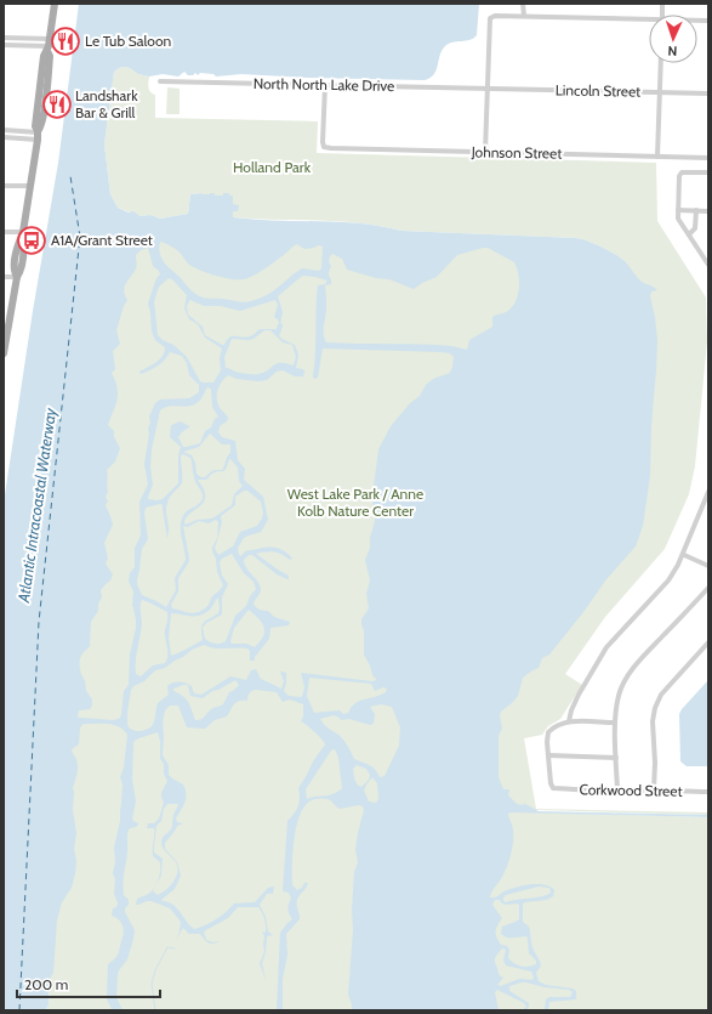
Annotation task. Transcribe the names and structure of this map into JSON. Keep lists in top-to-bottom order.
{
  "streets": {
    "street": [
      "North North Lake Drive",
      "Lincoln Street",
      "Johnson Street",
      "Corkwood Street"
    ]
  },
  "crossings": [
    ["North North Lake Drive", "Lincoln Street"],
    ["North North Lake Drive", "Johnson Street"]
  ],
  "water": ["Atlantic Intracoastal Waterway"],
  "parks": ["Holland Park", "West Lake Park / Anne Kolb Nature Center"],
  "places": {
    "restaurant": ["Le Tub Saloon", "Landshark Bar & Grill"],
    "bus stop": ["A1A/Grant Street"]
  },
  "scale_bar": "200 m",
  "north": "bottom"
}
